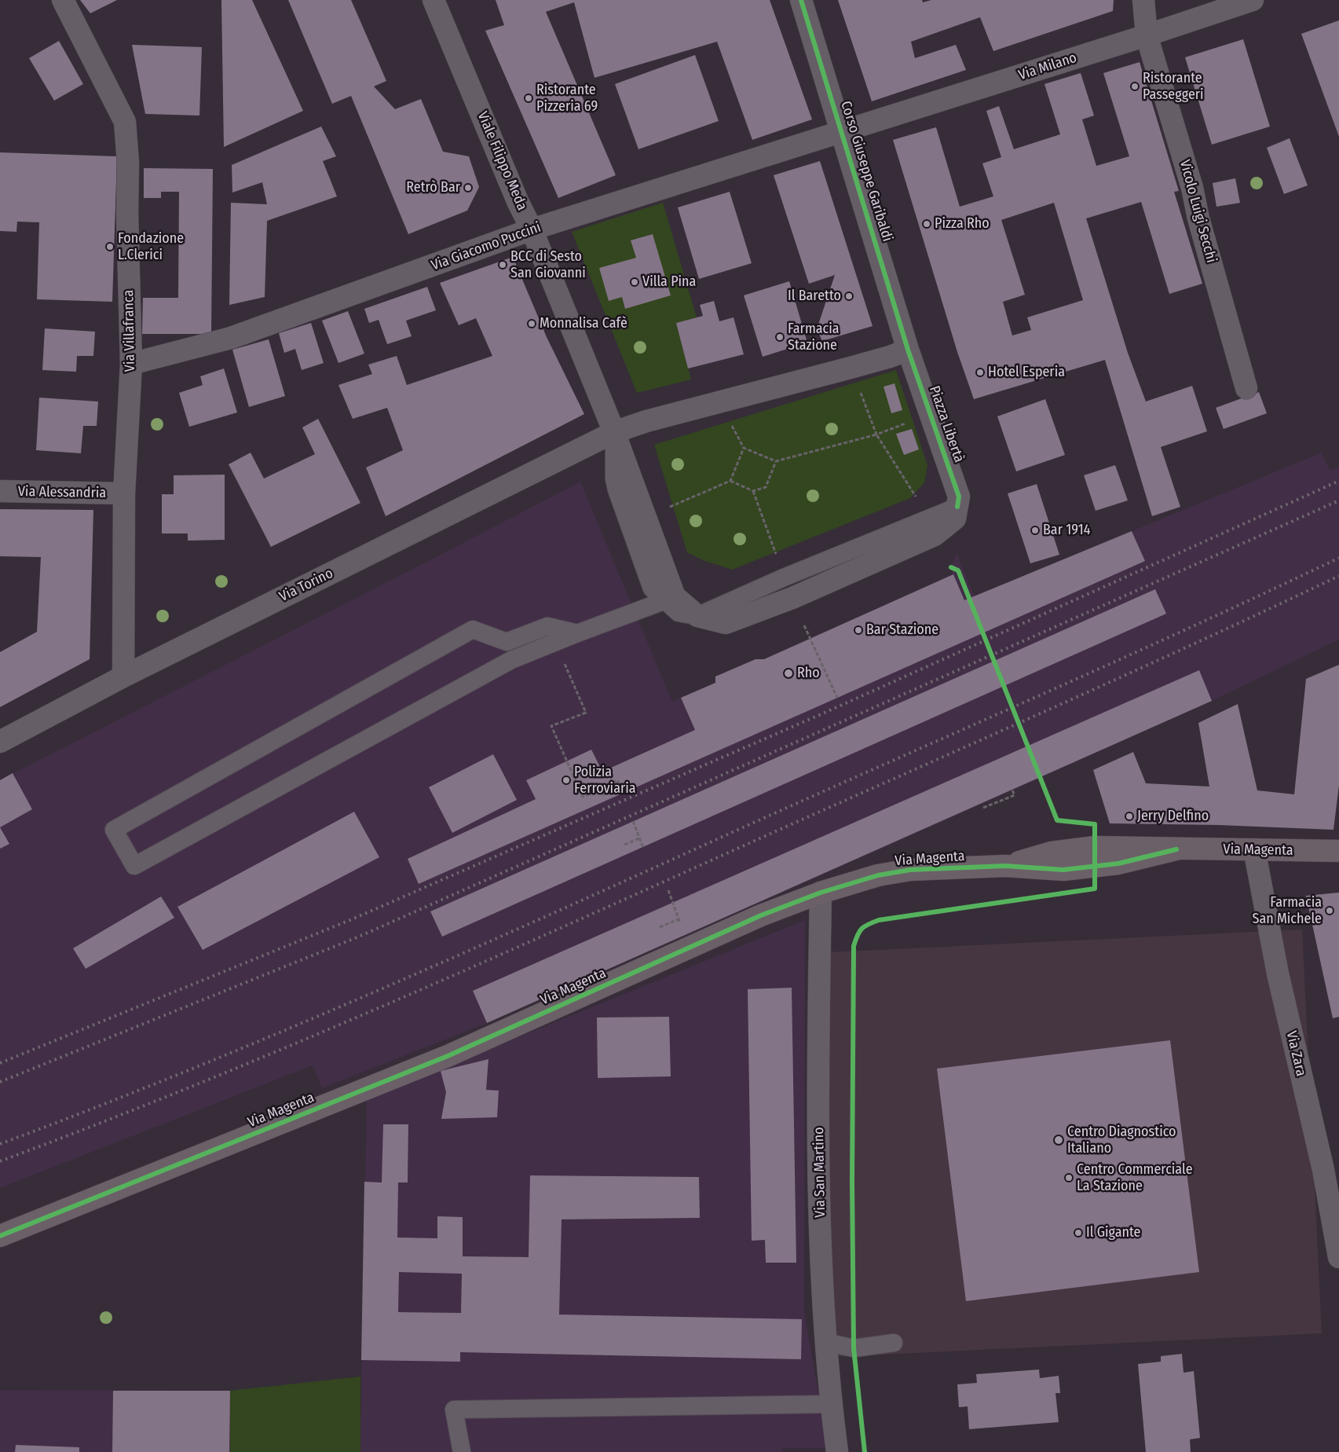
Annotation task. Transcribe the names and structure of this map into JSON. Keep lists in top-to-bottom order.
{
  "streets": {
    "street": [
      "Via Milano",
      "Viale Filippo Meda",
      "Corso Giuseppe Garibaldi",
      "Vicolo Luigi Secchi",
      "Via Giacomo Puccini",
      "Via Villafranca",
      "Piazza Libertà",
      "Via Alessandria",
      "Via Torino",
      "Via Magenta",
      "Via Zara",
      "Via San Martino"
    ]
  },
  "crossings": [
    ["Via Milano", "Corso Giuseppe Garibaldi"],
    ["Via Milano", "Vicolo Luigi Secchi"],
    ["Via Milano", "Via Giacomo Puccini"],
    ["Viale Filippo Meda", "Via Giacomo Puccini"],
    ["Viale Filippo Meda", "Piazza Libertà"],
    ["Viale Filippo Meda", "Via Torino"],
    ["Corso Giuseppe Garibaldi", "Via Giacomo Puccini"],
    ["Corso Giuseppe Garibaldi", "Piazza Libertà"],
    ["Via Giacomo Puccini", "Via Villafranca"],
    ["Via Villafranca", "Via Alessandria"],
    ["Via Villafranca", "Via Torino"],
    ["Piazza Libertà", "Via Torino"],
    ["Via Magenta", "Via Zara"],
    ["Via Magenta", "Via San Martino"]
  ],
  "places": [
    "Ristorante Passeggeri",
    "Ristorante Pizzeria 69",
    "Retrò Bar",
    "Pizza Rho",
    "Fondazione L.Clerici",
    "BCC di Sesto San Giovanni",
    "Villa Pina",
    "Il Baretto",
    "Monnalisa Cafè",
    "Farmacia Stazione",
    "Hotel Esperia",
    "Bar 1914",
    "Bar Stazione",
    "Rho",
    "Polizia Ferroviaria",
    "Jerry Delfino",
    "Farmacia San Michele",
    "Centro Diagnostico Italiano",
    "Centro Commerciale La Stazione",
    "Il Gigante"
  ]
}
